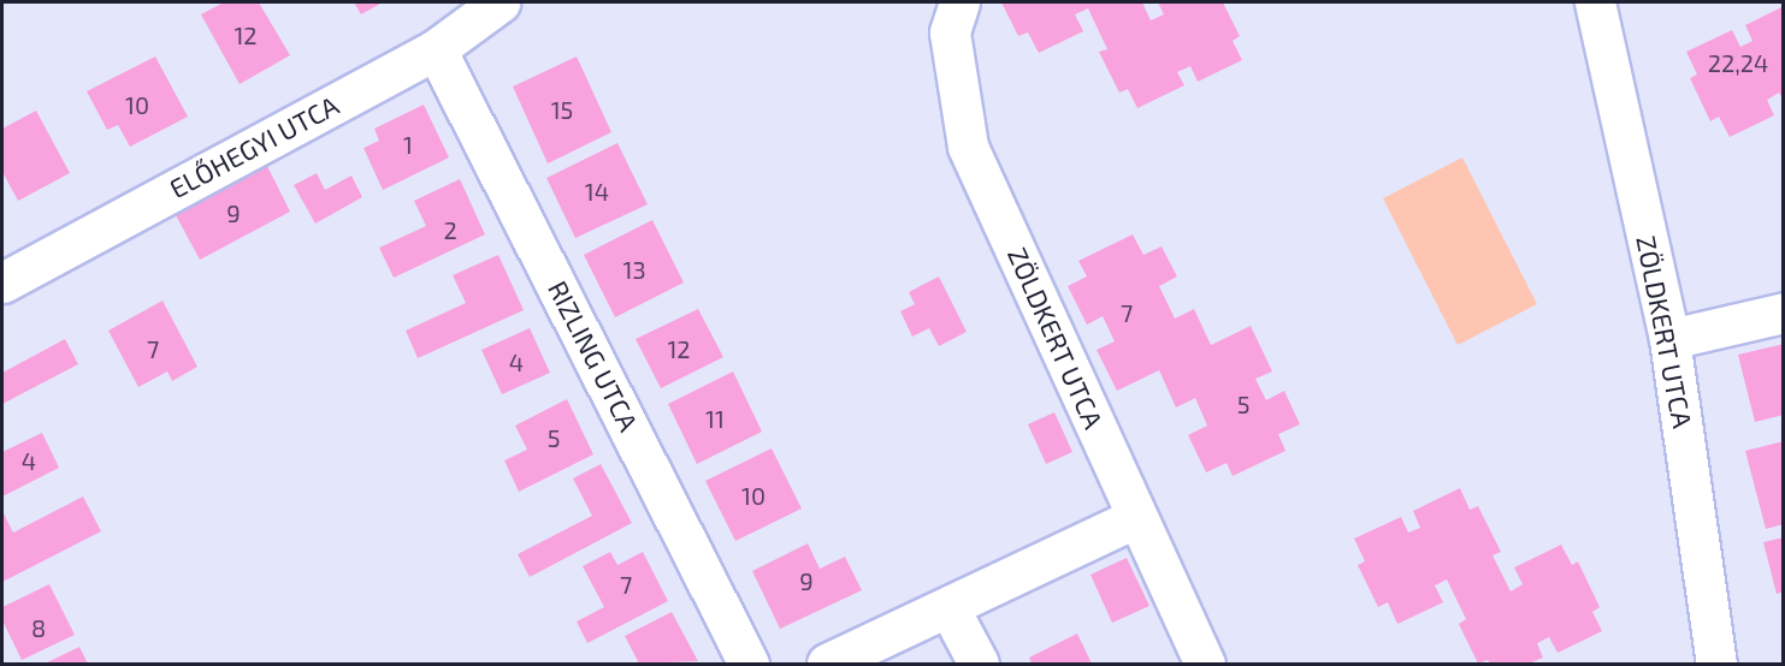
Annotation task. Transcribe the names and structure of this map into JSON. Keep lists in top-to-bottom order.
{
  "streets": {
    "street": ["ELŐHEGYI UTCA", "ZÖLDKERT UTCA", "RIZLING UTCA"]
  },
  "crossings": [
    ["ELŐHEGYI UTCA", "RIZLING UTCA"]
  ],
  "house_numbers": [
    "12",
    "22,24",
    "10",
    "15",
    "1",
    "14",
    "9",
    "2",
    "13",
    "7",
    "7",
    "12",
    "4",
    "5",
    "11",
    "5",
    "4",
    "10",
    "9",
    "7",
    "8"
  ]
}
